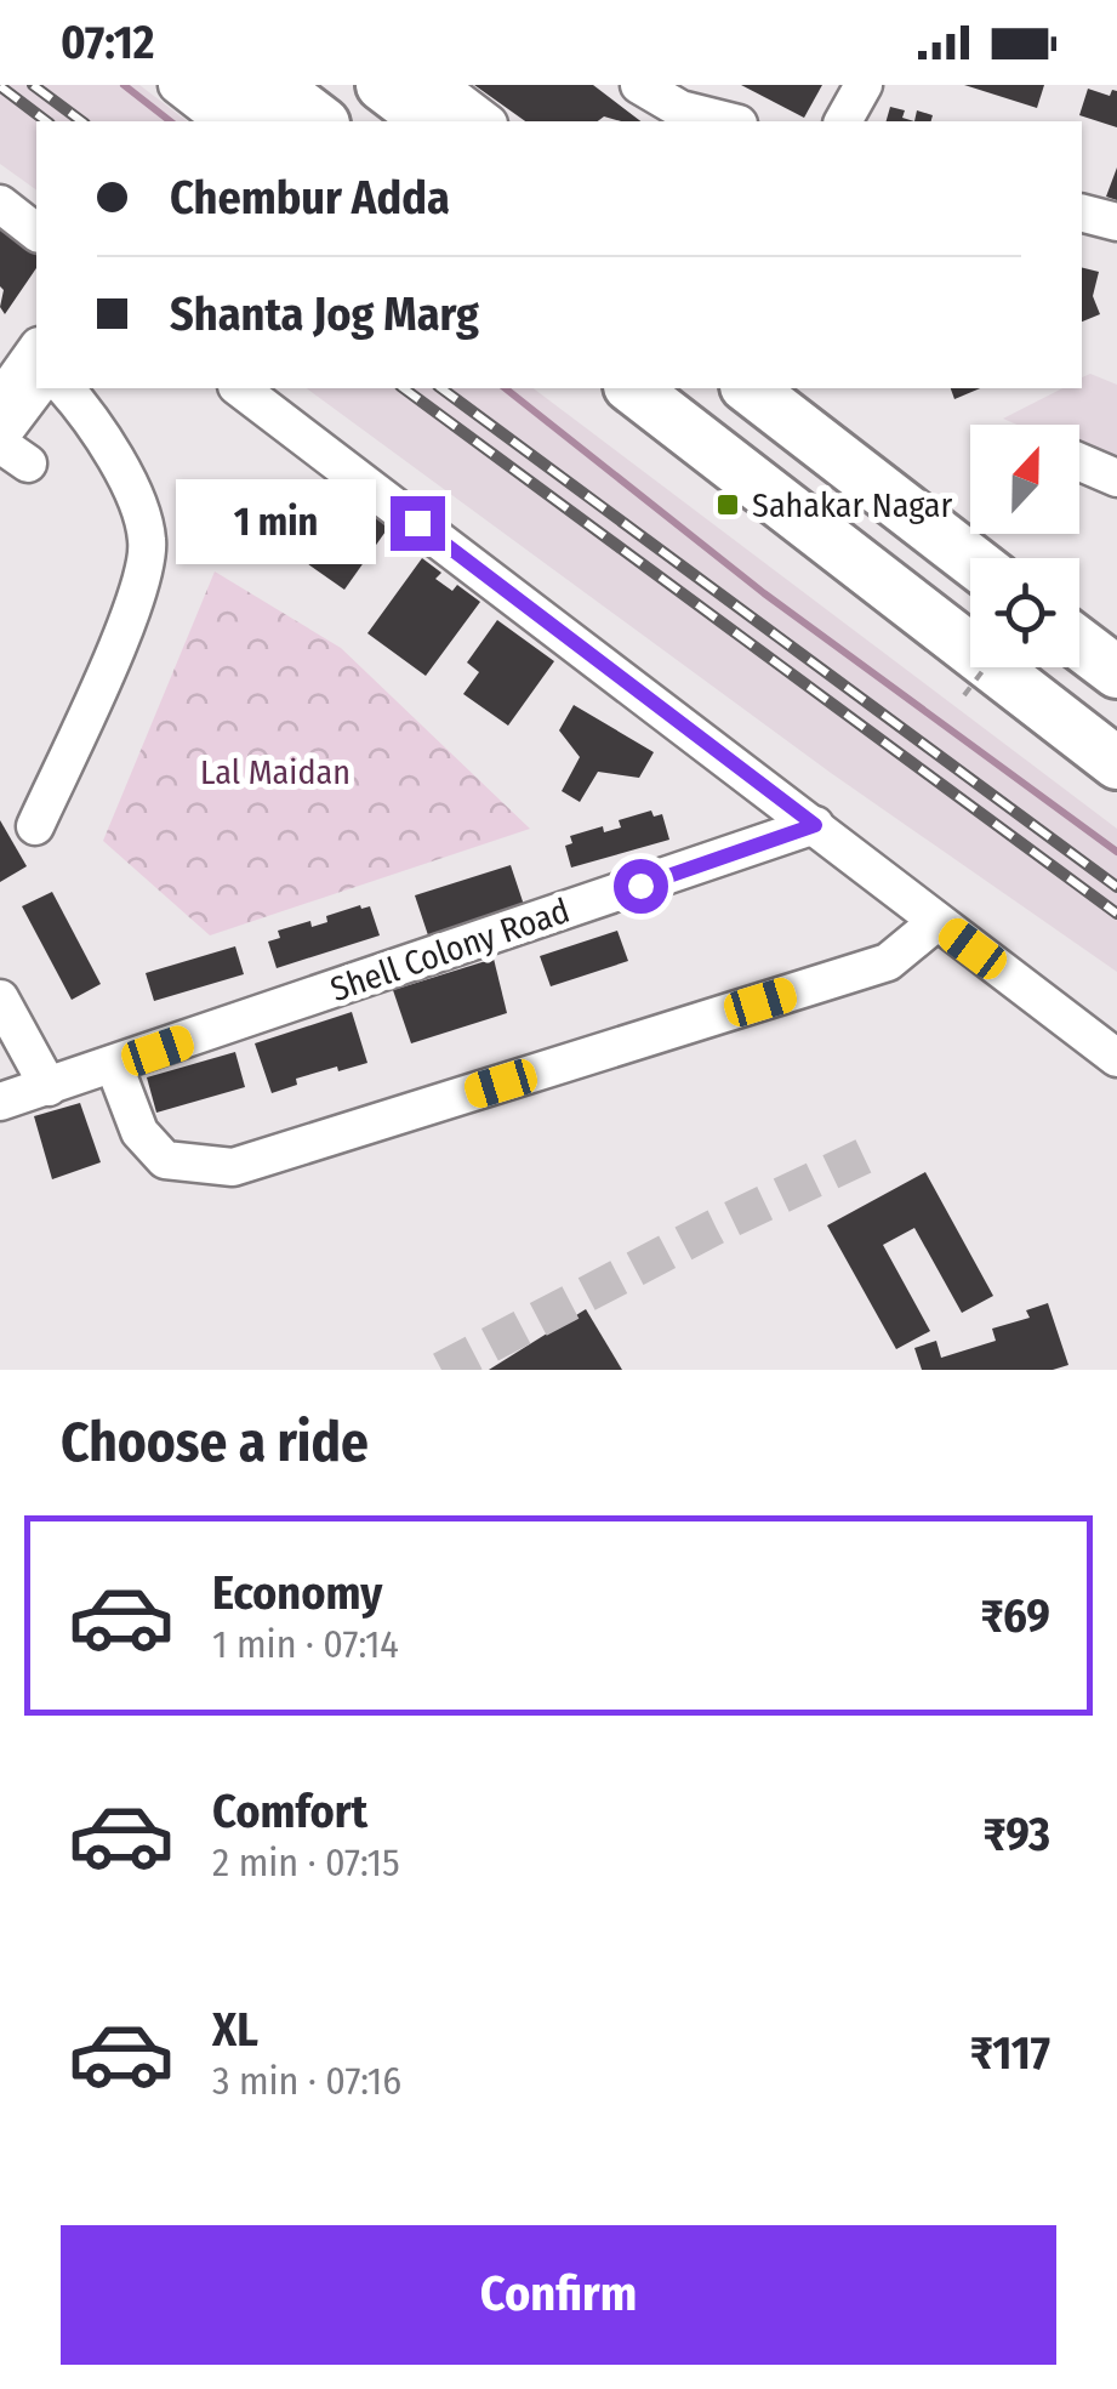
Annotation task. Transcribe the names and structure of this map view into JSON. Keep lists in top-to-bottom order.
{
  "streets": {
    "street": ["Shell Colony Road"]
  },
  "parks": ["Lal Maidan"],
  "places": {
    "transit": ["Sahakar Nagar"]
  },
  "north": "top",
  "page": {
    "status": "07:12",
    "banner": ["Chembur Adda", "Shanta Jog Marg"],
    "bubble": "1 min",
    "heading": "Choose a ride",
    "list": [
      {
        "name": "Economy",
        "note": "1 min · 07:14",
        "value": "₹69"
      },
      {
        "name": "Comfort",
        "note": "2 min · 07:15",
        "value": "₹93"
      },
      {
        "name": "XL",
        "note": "3 min · 07:16",
        "value": "₹117"
      }
    ],
    "buttons": "Confirm"
  }
}
